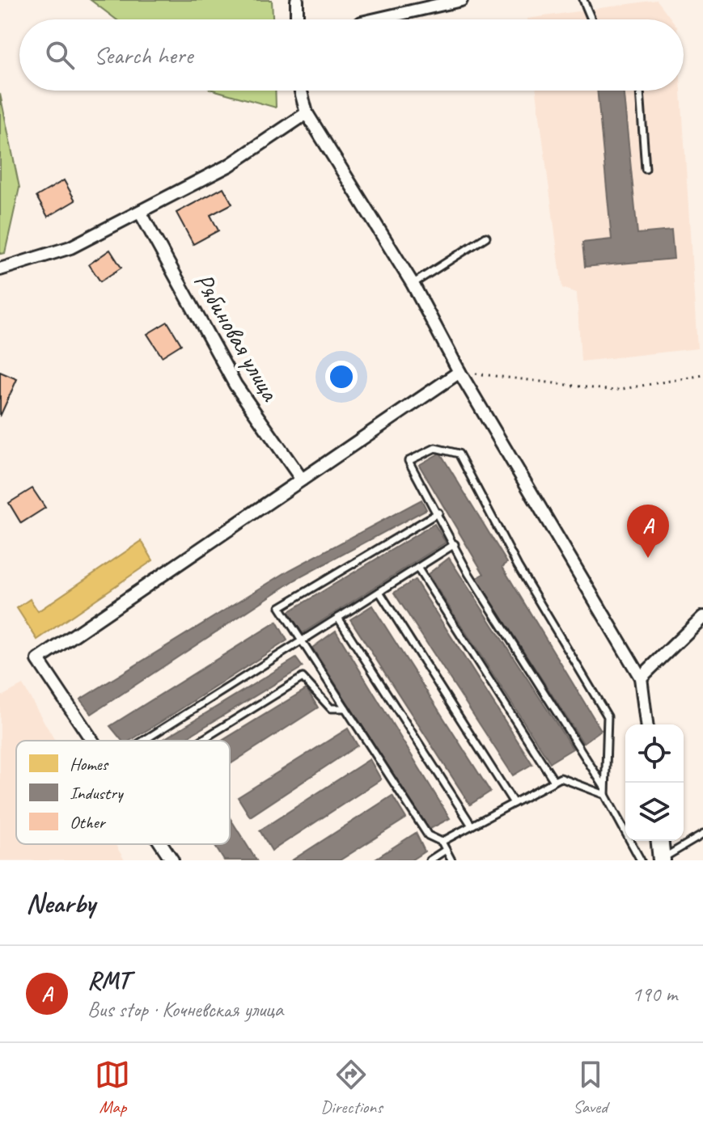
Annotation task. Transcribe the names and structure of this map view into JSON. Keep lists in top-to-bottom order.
{
  "streets": {
    "street": ["Рябиновая улица"]
  },
  "legend": ["Homes", "Industry", "Other"],
  "page": {
    "search": "Search here",
    "pins": "A",
    "heading": "Nearby",
    "list": [
      {
        "mark": "A",
        "name": "RMT",
        "note": "Bus stop · Кочневская улица",
        "value": "190 m"
      }
    ],
    "nav": ["Map", "Directions", "Saved"]
  }
}
